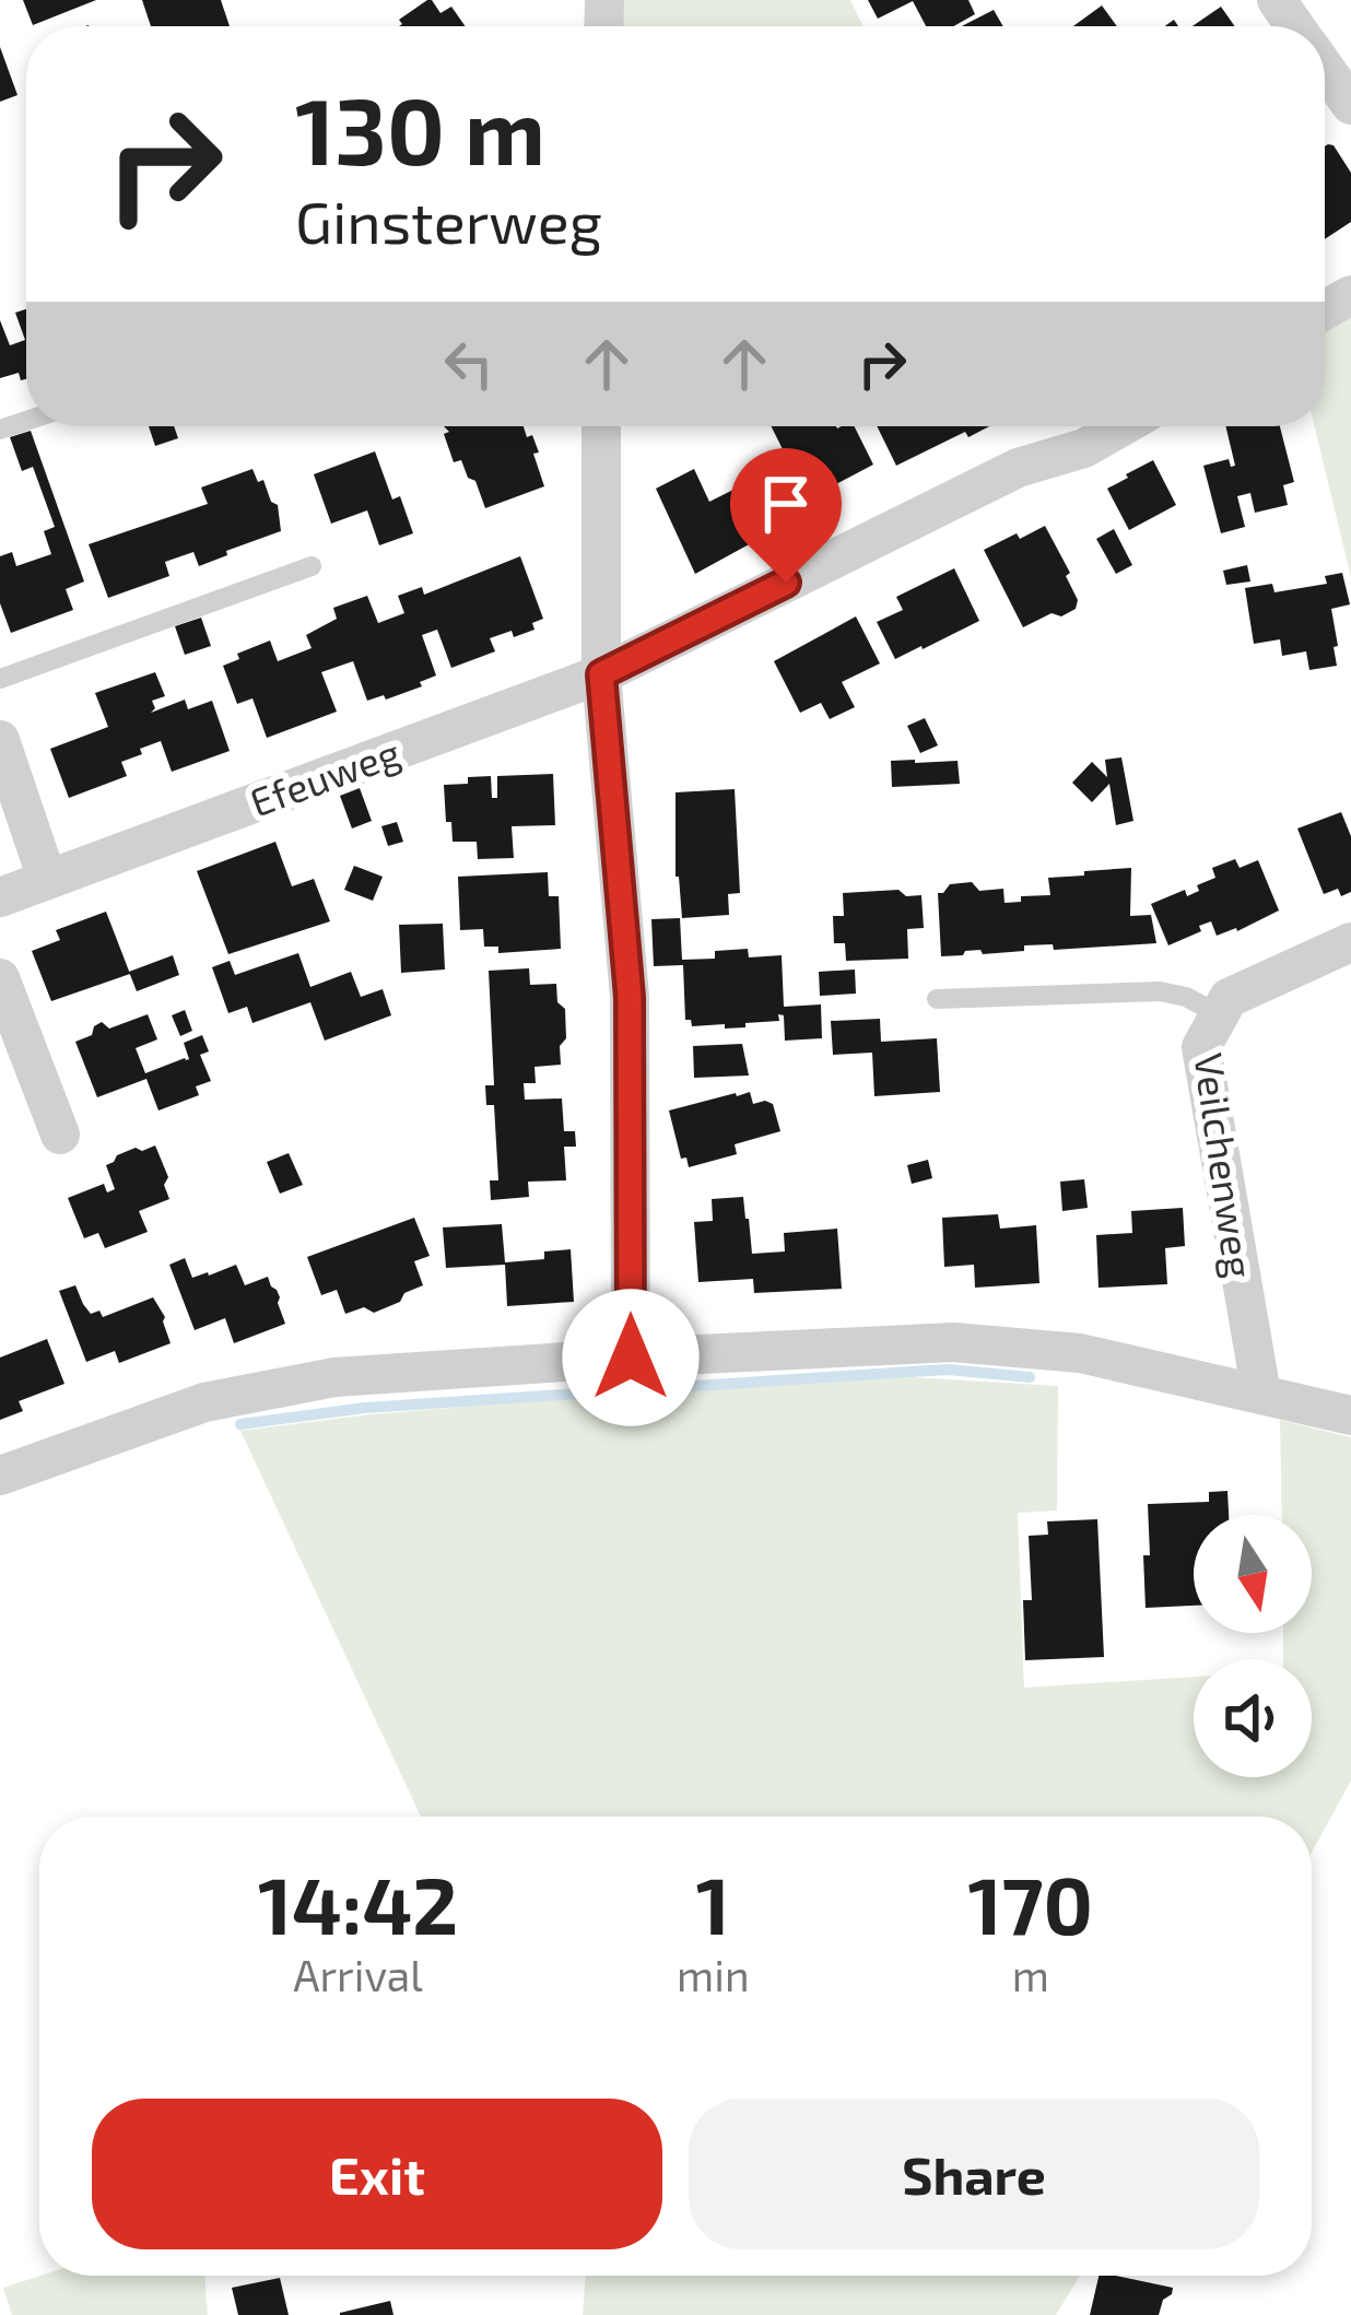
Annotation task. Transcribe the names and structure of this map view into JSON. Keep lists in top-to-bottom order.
{
  "streets": {
    "street": ["Efeuweg", "Veilchenweg"]
  },
  "north": "bottom",
  "page": {
    "turn": ["130 m", "Ginsterweg"],
    "eta": [
      "14:42",
      "Arrival",
      "1",
      "min",
      "170",
      "m"
    ],
    "buttons": ["Exit", "Share"]
  }
}
